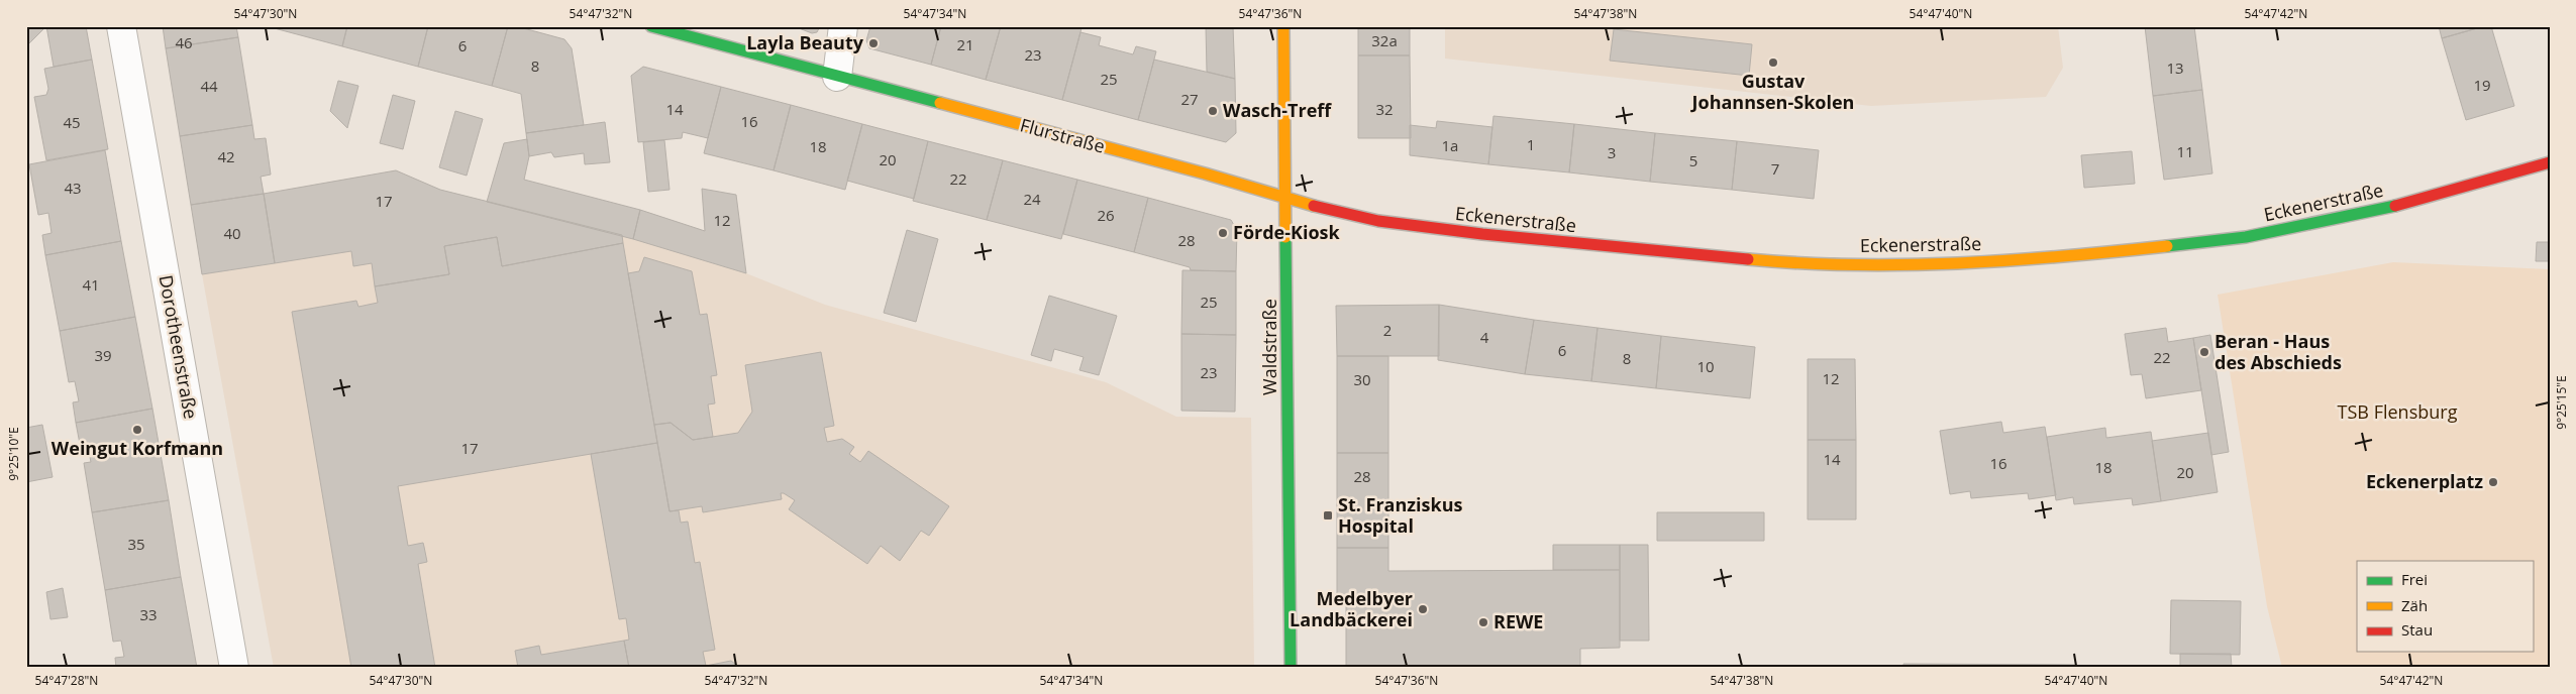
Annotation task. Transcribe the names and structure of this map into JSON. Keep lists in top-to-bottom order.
{
  "streets": {
    "street": [
      "Flurstraße",
      "Eckenerstraße",
      "Dorotheenstraße",
      "Waldstraße"
    ]
  },
  "crossings": [
    ["Flurstraße", "Eckenerstraße"],
    ["Flurstraße", "Waldstraße"],
    ["Eckenerstraße", "Waldstraße"]
  ],
  "parks": ["TSB Flensburg"],
  "places": {
    "other": [
      "Layla Beauty",
      "Gustav Johannsen-Skolen",
      "Wasch-Treff",
      "Förde-Kiosk",
      "Beran - Haus des Abschieds",
      "Weingut Korfmann",
      "Eckenerplatz",
      "Medelbyer Landbäckerei",
      "REWE"
    ],
    "transit": ["St. Franziskus Hospital"]
  },
  "house_numbers": [
    "32a",
    "46",
    "21",
    "6",
    "23",
    "8",
    "13",
    "25",
    "19",
    "44",
    "27",
    "14",
    "32",
    "16",
    "45",
    "1",
    "1a",
    "18",
    "11",
    "3",
    "42",
    "20",
    "5",
    "7",
    "22",
    "43",
    "24",
    "17",
    "26",
    "12",
    "40",
    "28",
    "41",
    "25",
    "2",
    "4",
    "6",
    "39",
    "22",
    "8",
    "10",
    "23",
    "12",
    "30",
    "17",
    "14",
    "16",
    "18",
    "20",
    "28",
    "35",
    "33"
  ],
  "legend": ["Frei", "Zäh", "Stau"],
  "coordinates": [
    "54°47'30\"N",
    "54°47'32\"N",
    "54°47'34\"N",
    "54°47'36\"N",
    "54°47'38\"N",
    "54°47'40\"N",
    "54°47'42\"N",
    "9°25'15\"E",
    "9°25'10\"E",
    "54°47'28\"N"
  ]
}
